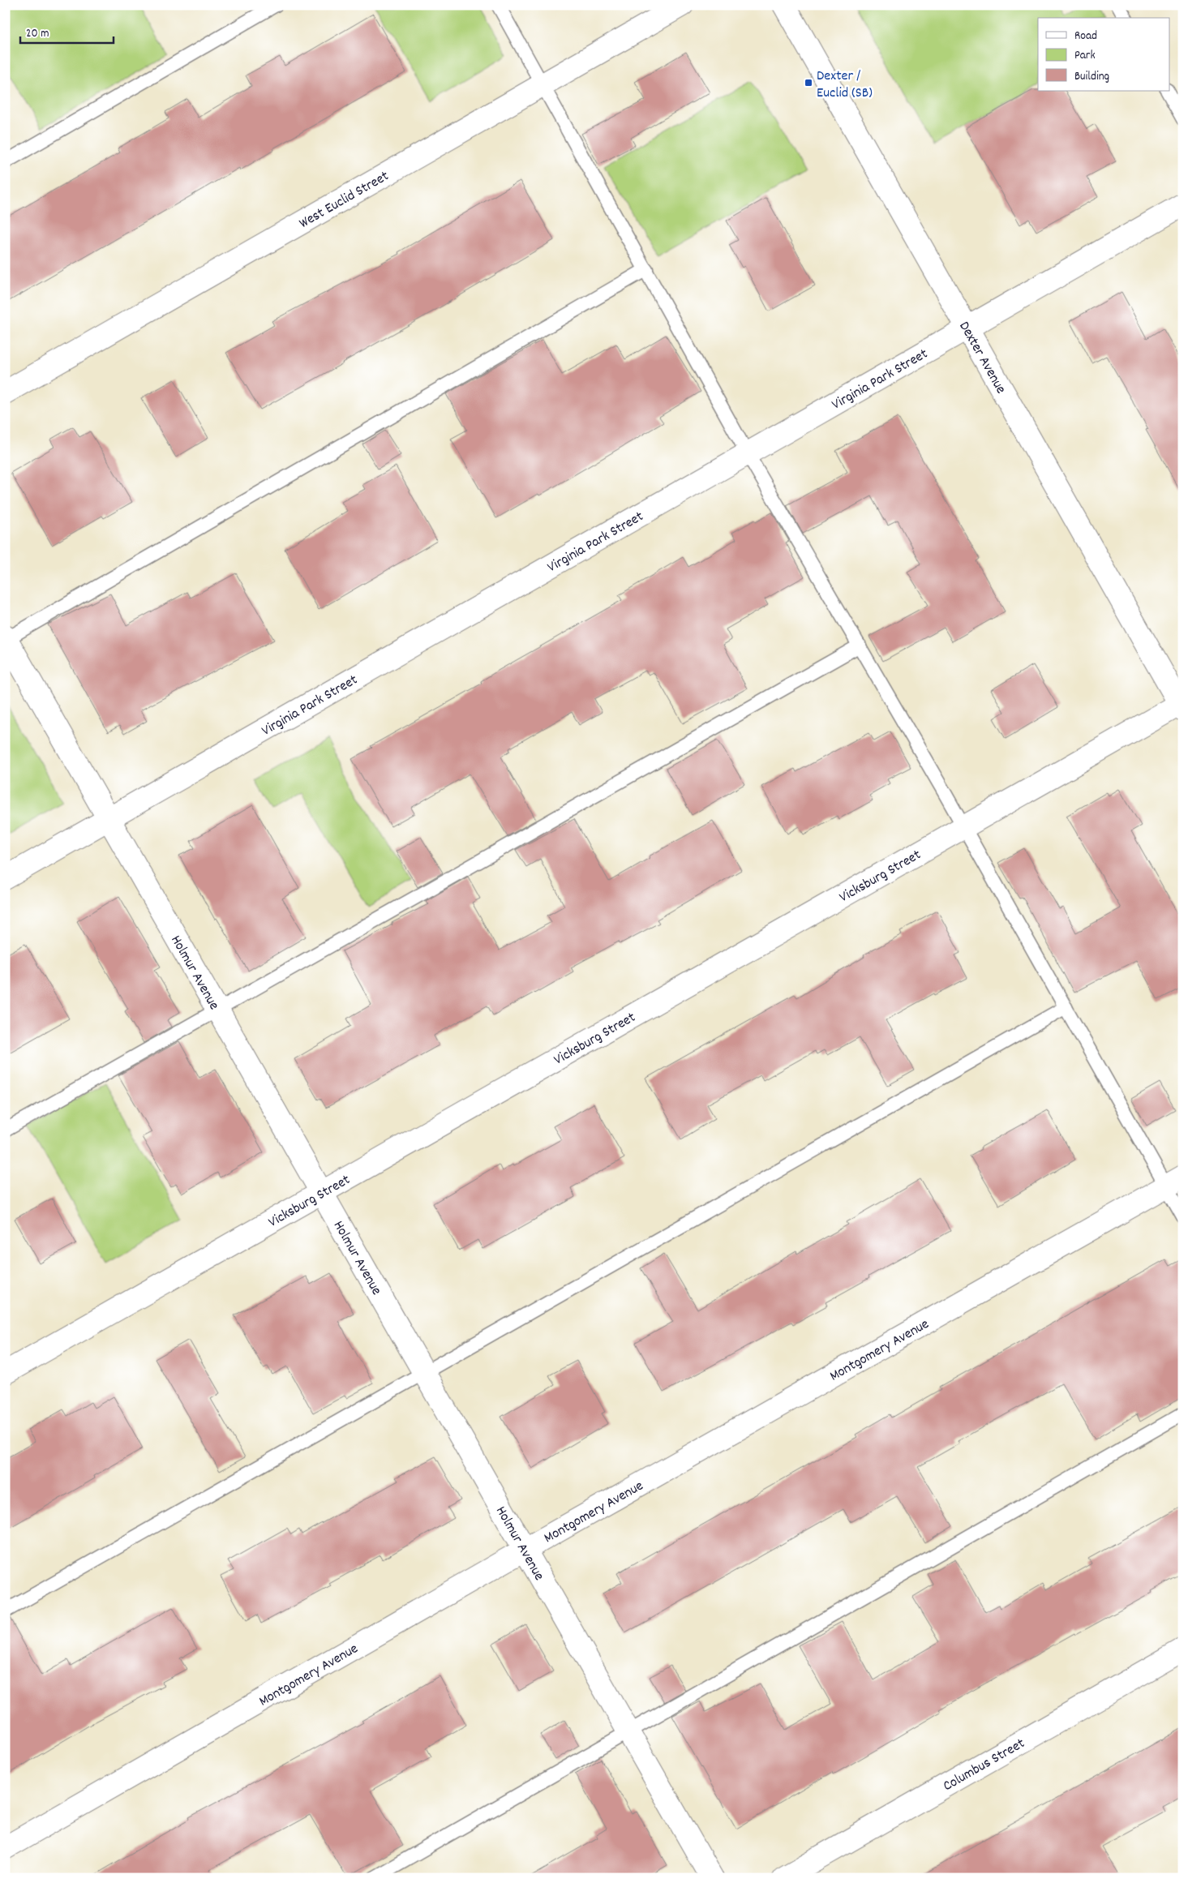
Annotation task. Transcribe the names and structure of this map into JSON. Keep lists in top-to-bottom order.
{
  "streets": {
    "street": [
      "West Euclid Street",
      "Dexter Avenue",
      "Virginia Park Street",
      "Vicksburg Street",
      "Holmur Avenue",
      "Montgomery Avenue",
      "Columbus Street"
    ]
  },
  "crossings": [
    ["Dexter Avenue", "Virginia Park Street"],
    ["Dexter Avenue", "Vicksburg Street"],
    ["Virginia Park Street", "Holmur Avenue"],
    ["Vicksburg Street", "Holmur Avenue"],
    ["Holmur Avenue", "Montgomery Avenue"]
  ],
  "places": {
    "transit": ["Dexter / Euclid (SB)"]
  },
  "legend": ["Road", "Park", "Building"],
  "scale_bar": "20 m"
}
